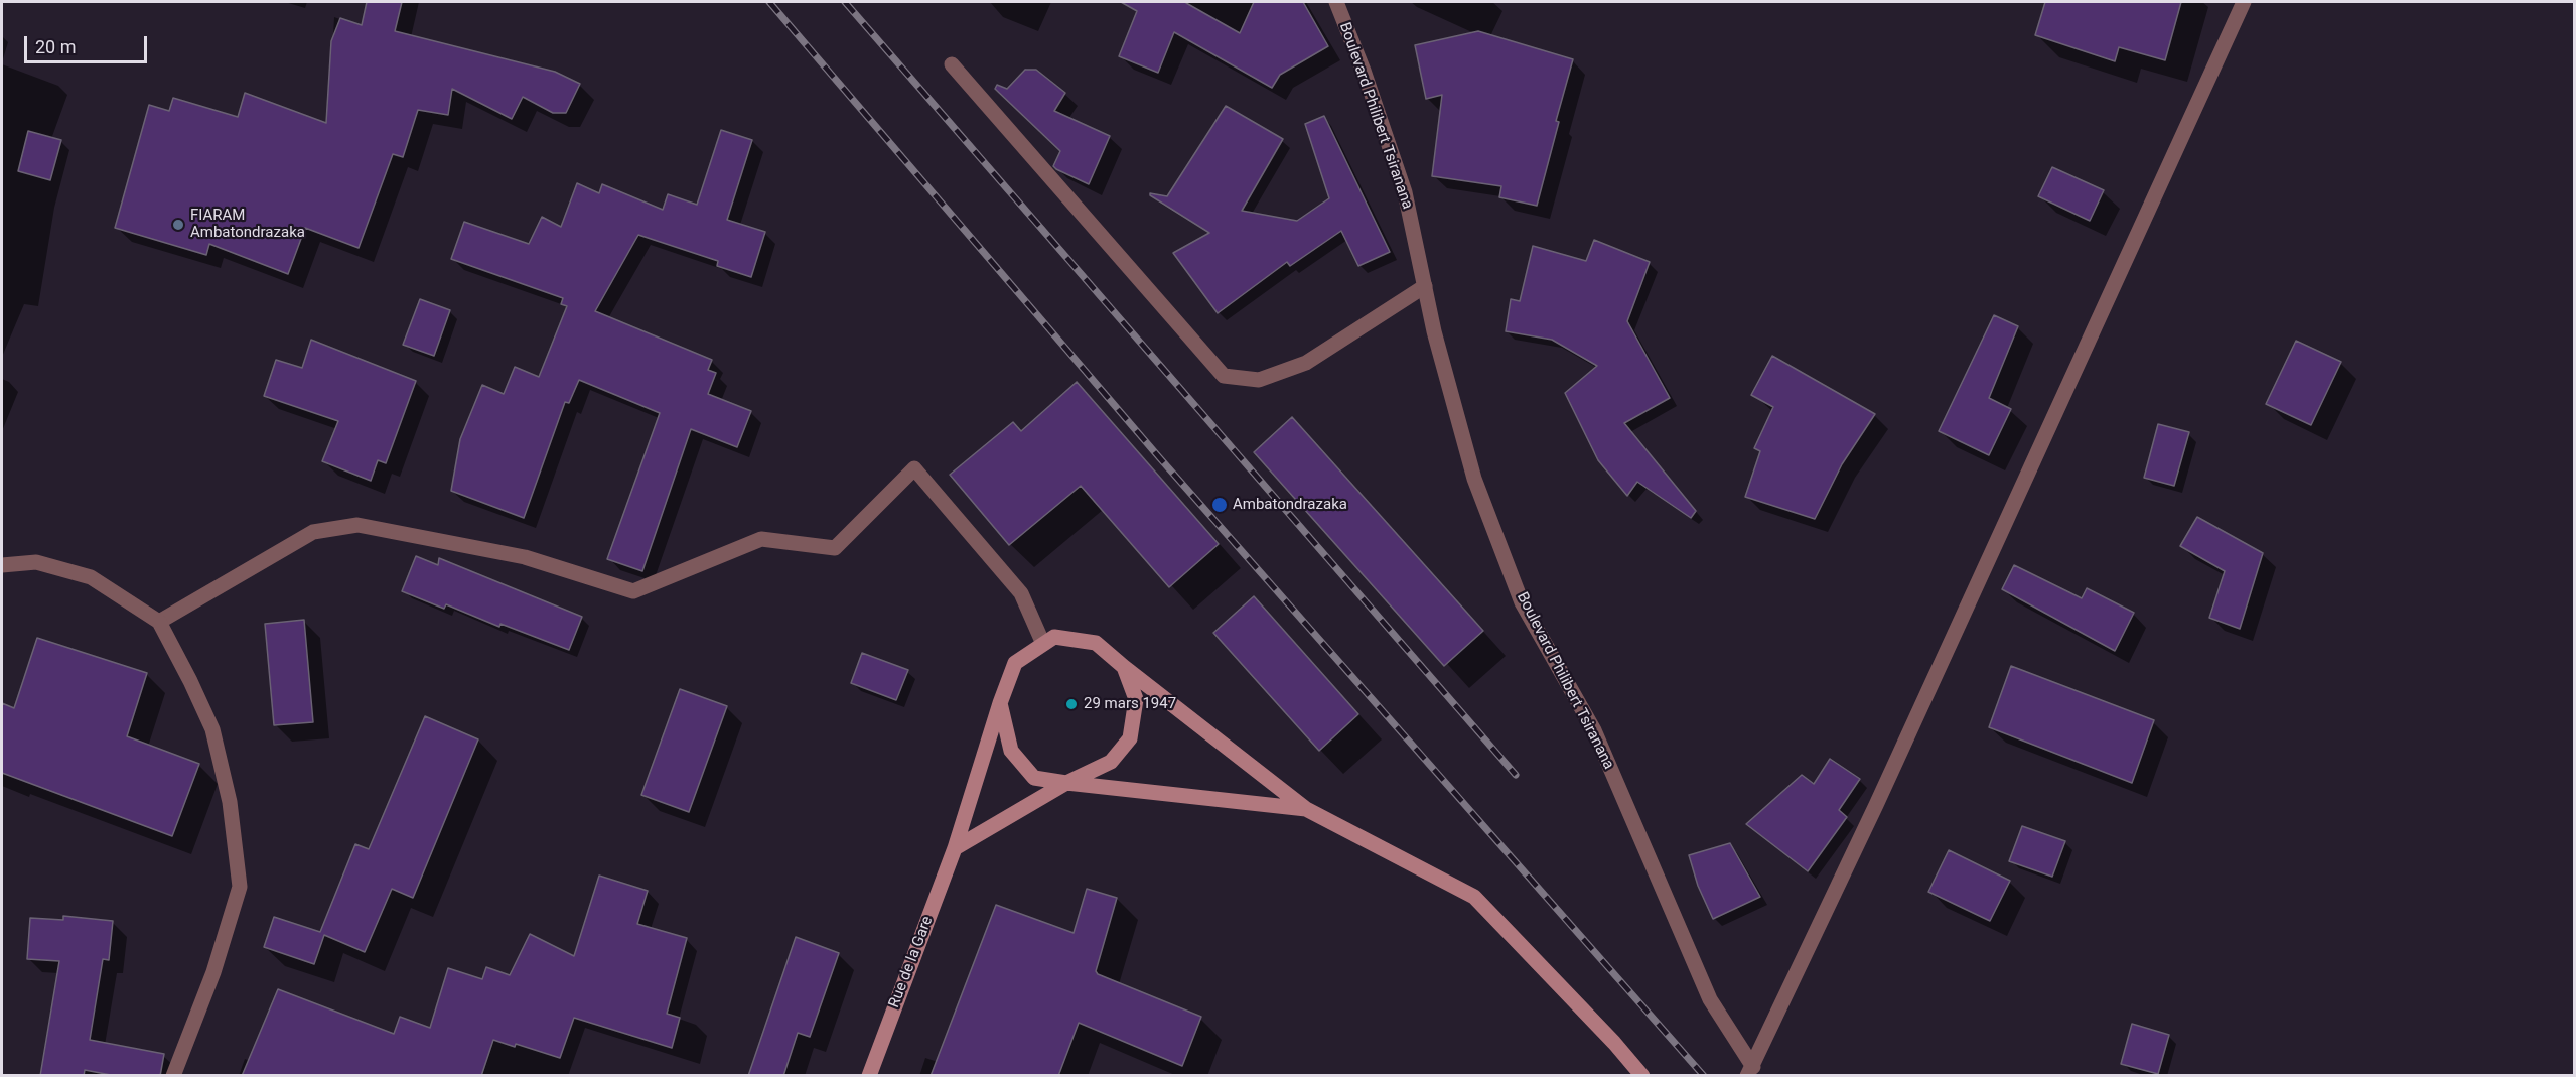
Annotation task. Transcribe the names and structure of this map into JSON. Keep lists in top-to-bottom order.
{
  "streets": {
    "street": ["Boulevard Philibert Tsiranana", "Rue de la Gare"]
  },
  "places": ["FIARAM Ambatondrazaka", "Ambatondrazaka", "29 mars 1947"],
  "scale_bar": "20 m"
}
